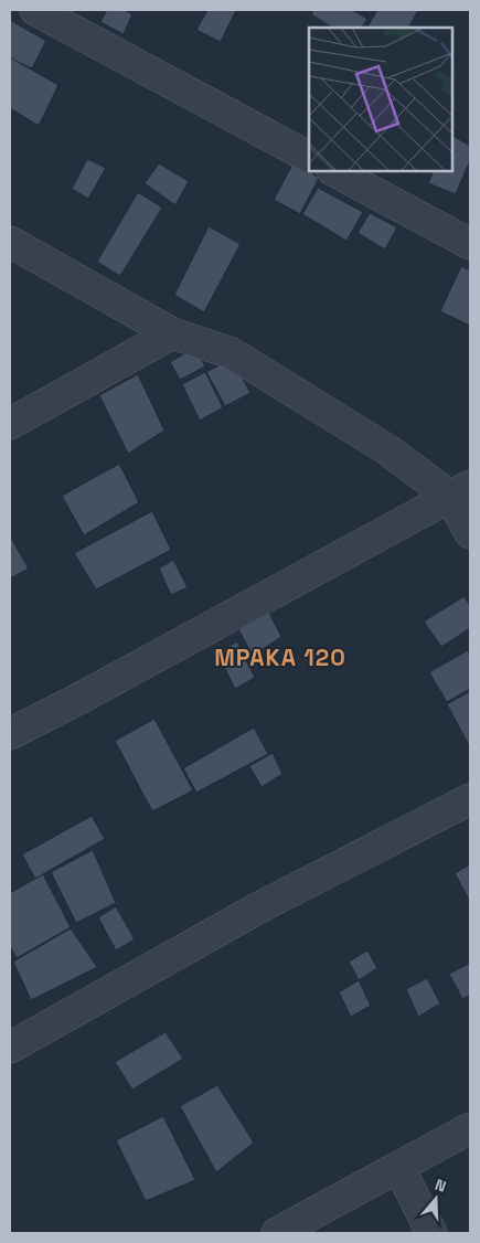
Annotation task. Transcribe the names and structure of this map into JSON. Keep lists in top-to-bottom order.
{
  "districts": ["MPAKA 120"],
  "north": "top"
}
